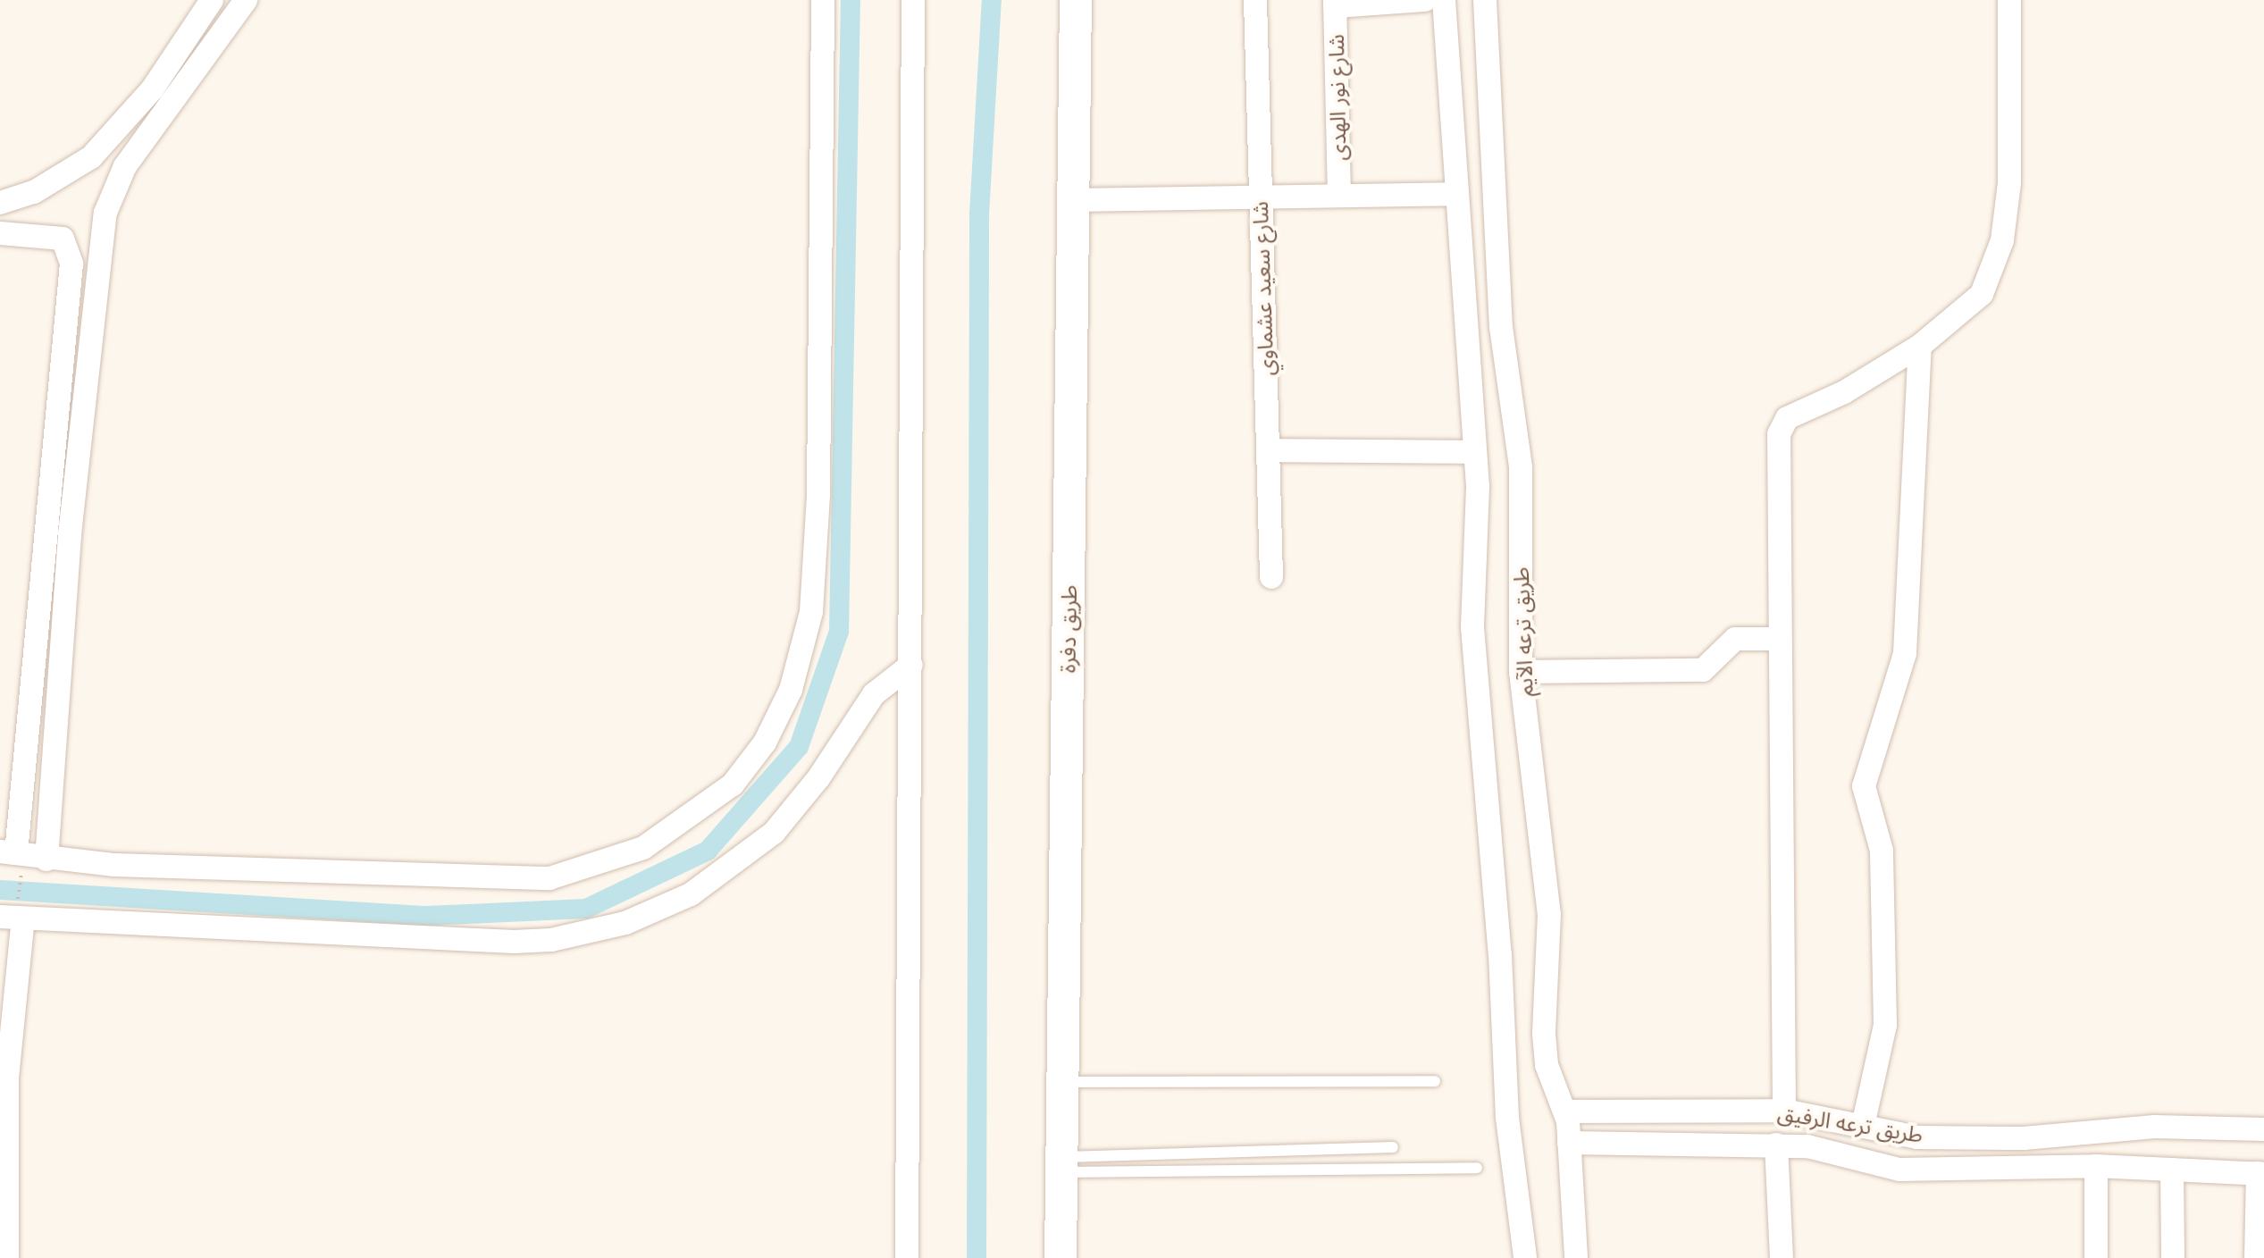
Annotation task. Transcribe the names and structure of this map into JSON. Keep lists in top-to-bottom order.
{
  "streets": {
    "main road": ["طريق دفرة"],
    "street": [
      "شارع نور الهدى",
      "شارع سعيد عشماوي",
      "طريق ترعه الآيم",
      "طريق ترعه الرفيق"
    ]
  },
  "crossings": [
    ["طريق ترعه الآيم", "طريق ترعه الرفيق"]
  ]
}
